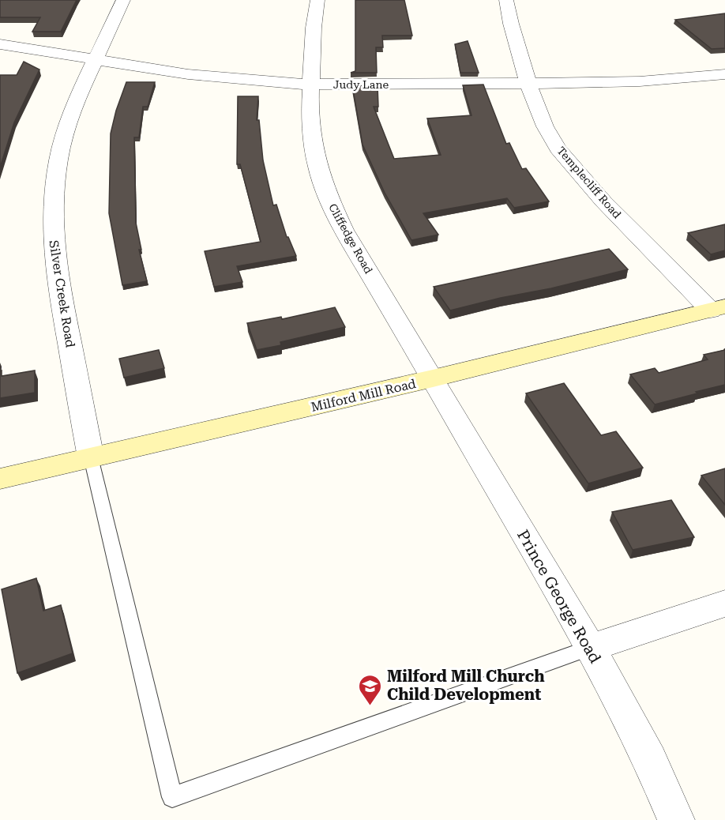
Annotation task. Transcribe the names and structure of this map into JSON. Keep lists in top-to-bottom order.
{
  "streets": {
    "main road": ["Milford Mill Road"],
    "street": [
      "Judy Lane",
      "Templecliff Road",
      "Cliffedge Road",
      "Silver Creek Road",
      "Prince George Road"
    ]
  },
  "crossings": [
    ["Judy Lane", "Templecliff Road"],
    ["Judy Lane", "Cliffedge Road"],
    ["Judy Lane", "Silver Creek Road"],
    ["Templecliff Road", "Milford Mill Road"],
    ["Cliffedge Road", "Milford Mill Road"],
    ["Cliffedge Road", "Prince George Road"],
    ["Silver Creek Road", "Milford Mill Road"],
    ["Milford Mill Road", "Prince George Road"]
  ],
  "places": {
    "school or university": ["Milford Mill Church Child Development"]
  }
}
